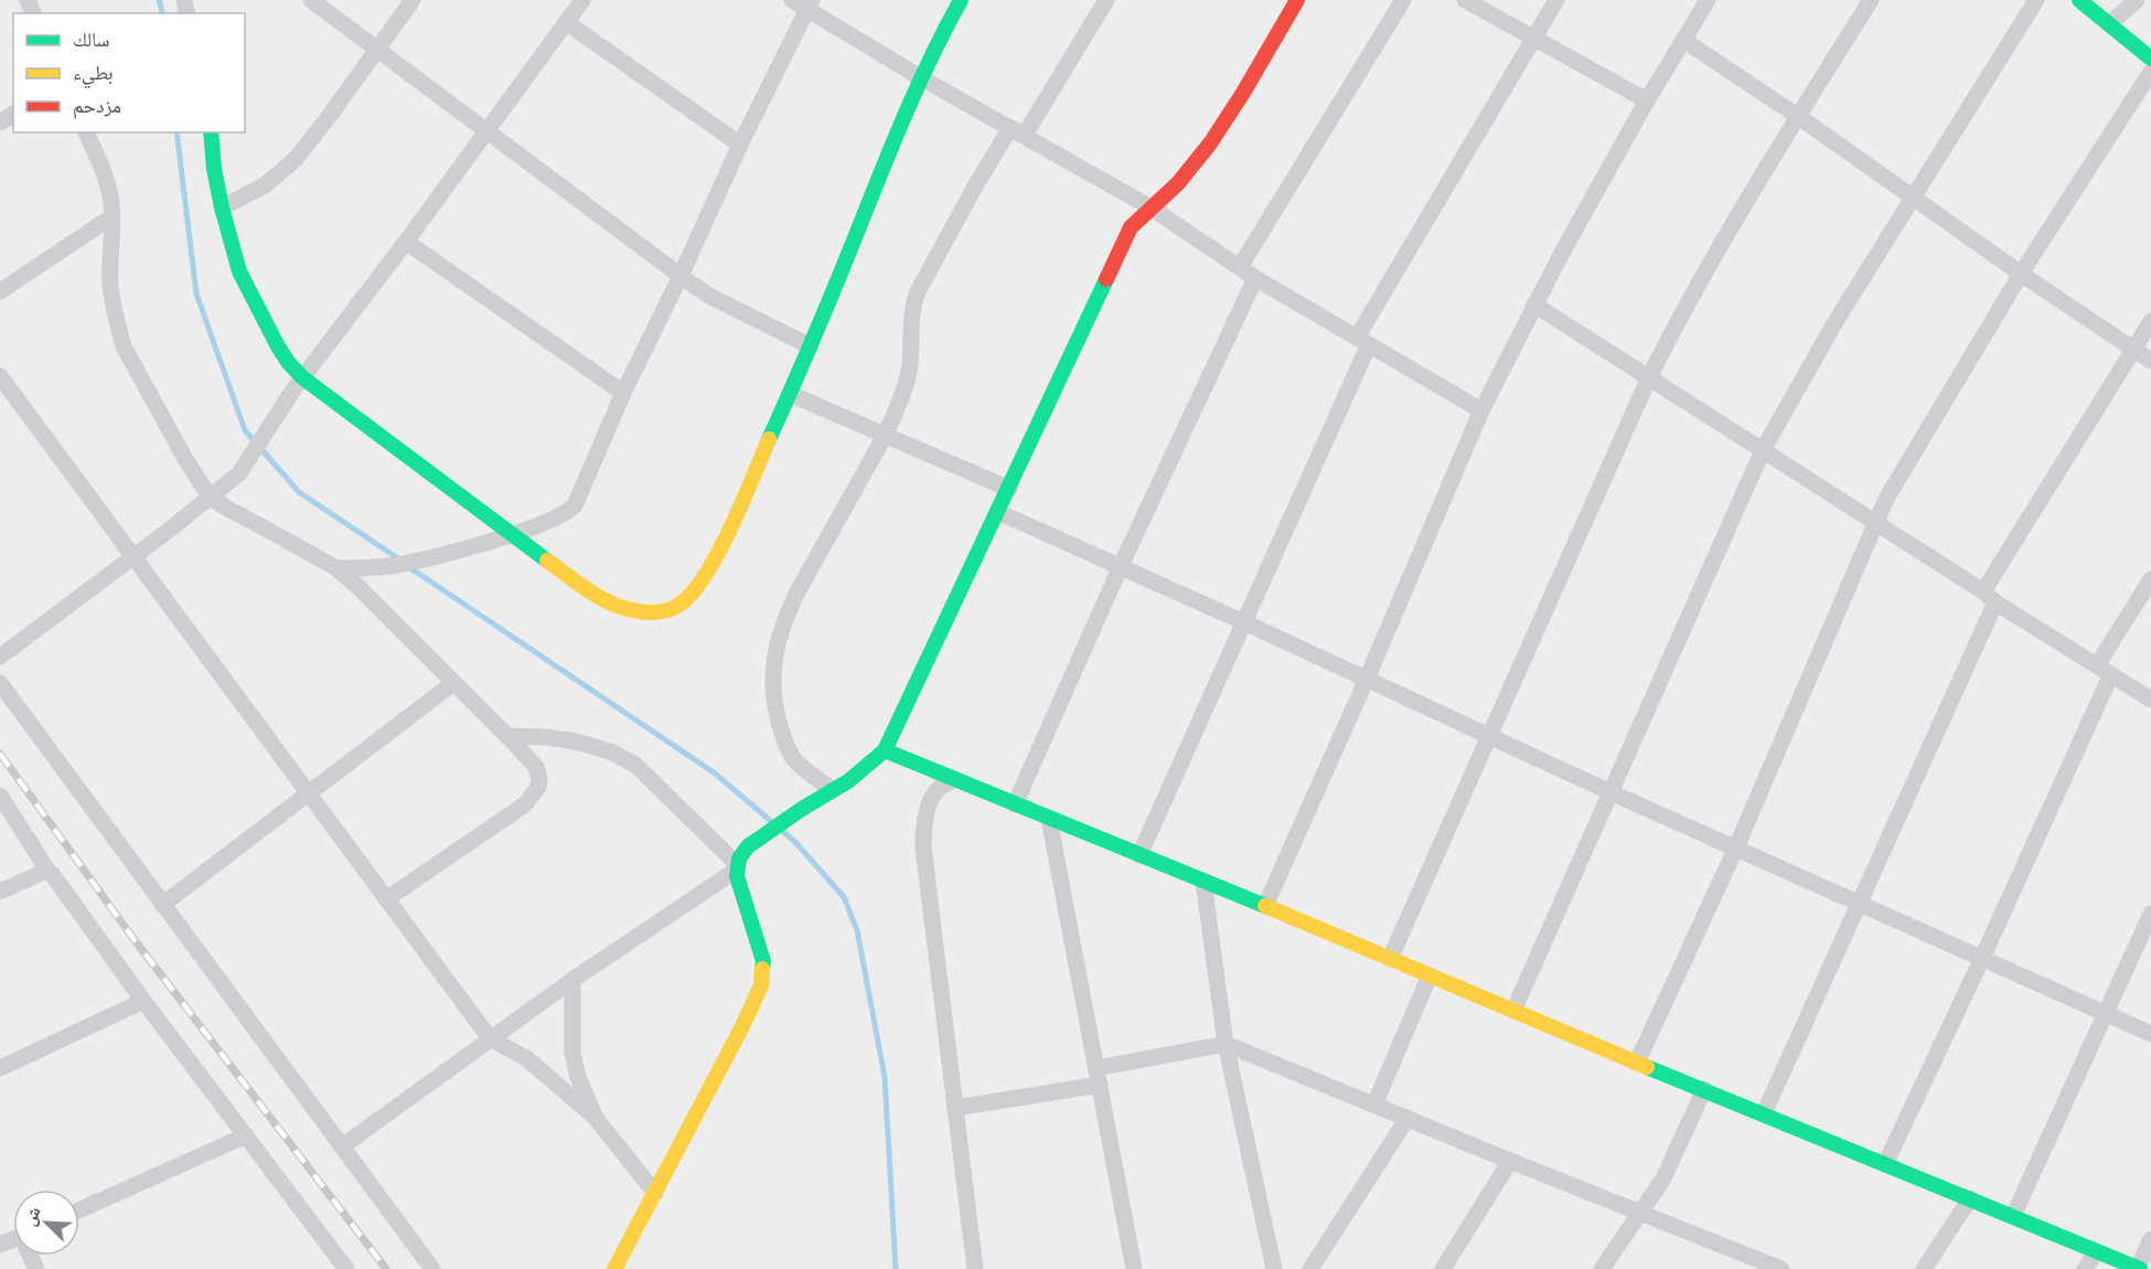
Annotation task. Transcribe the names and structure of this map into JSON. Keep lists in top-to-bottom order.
{
  "legend": ["سالك", "بطيء", "مزدحم"],
  "north": "top left"
}
